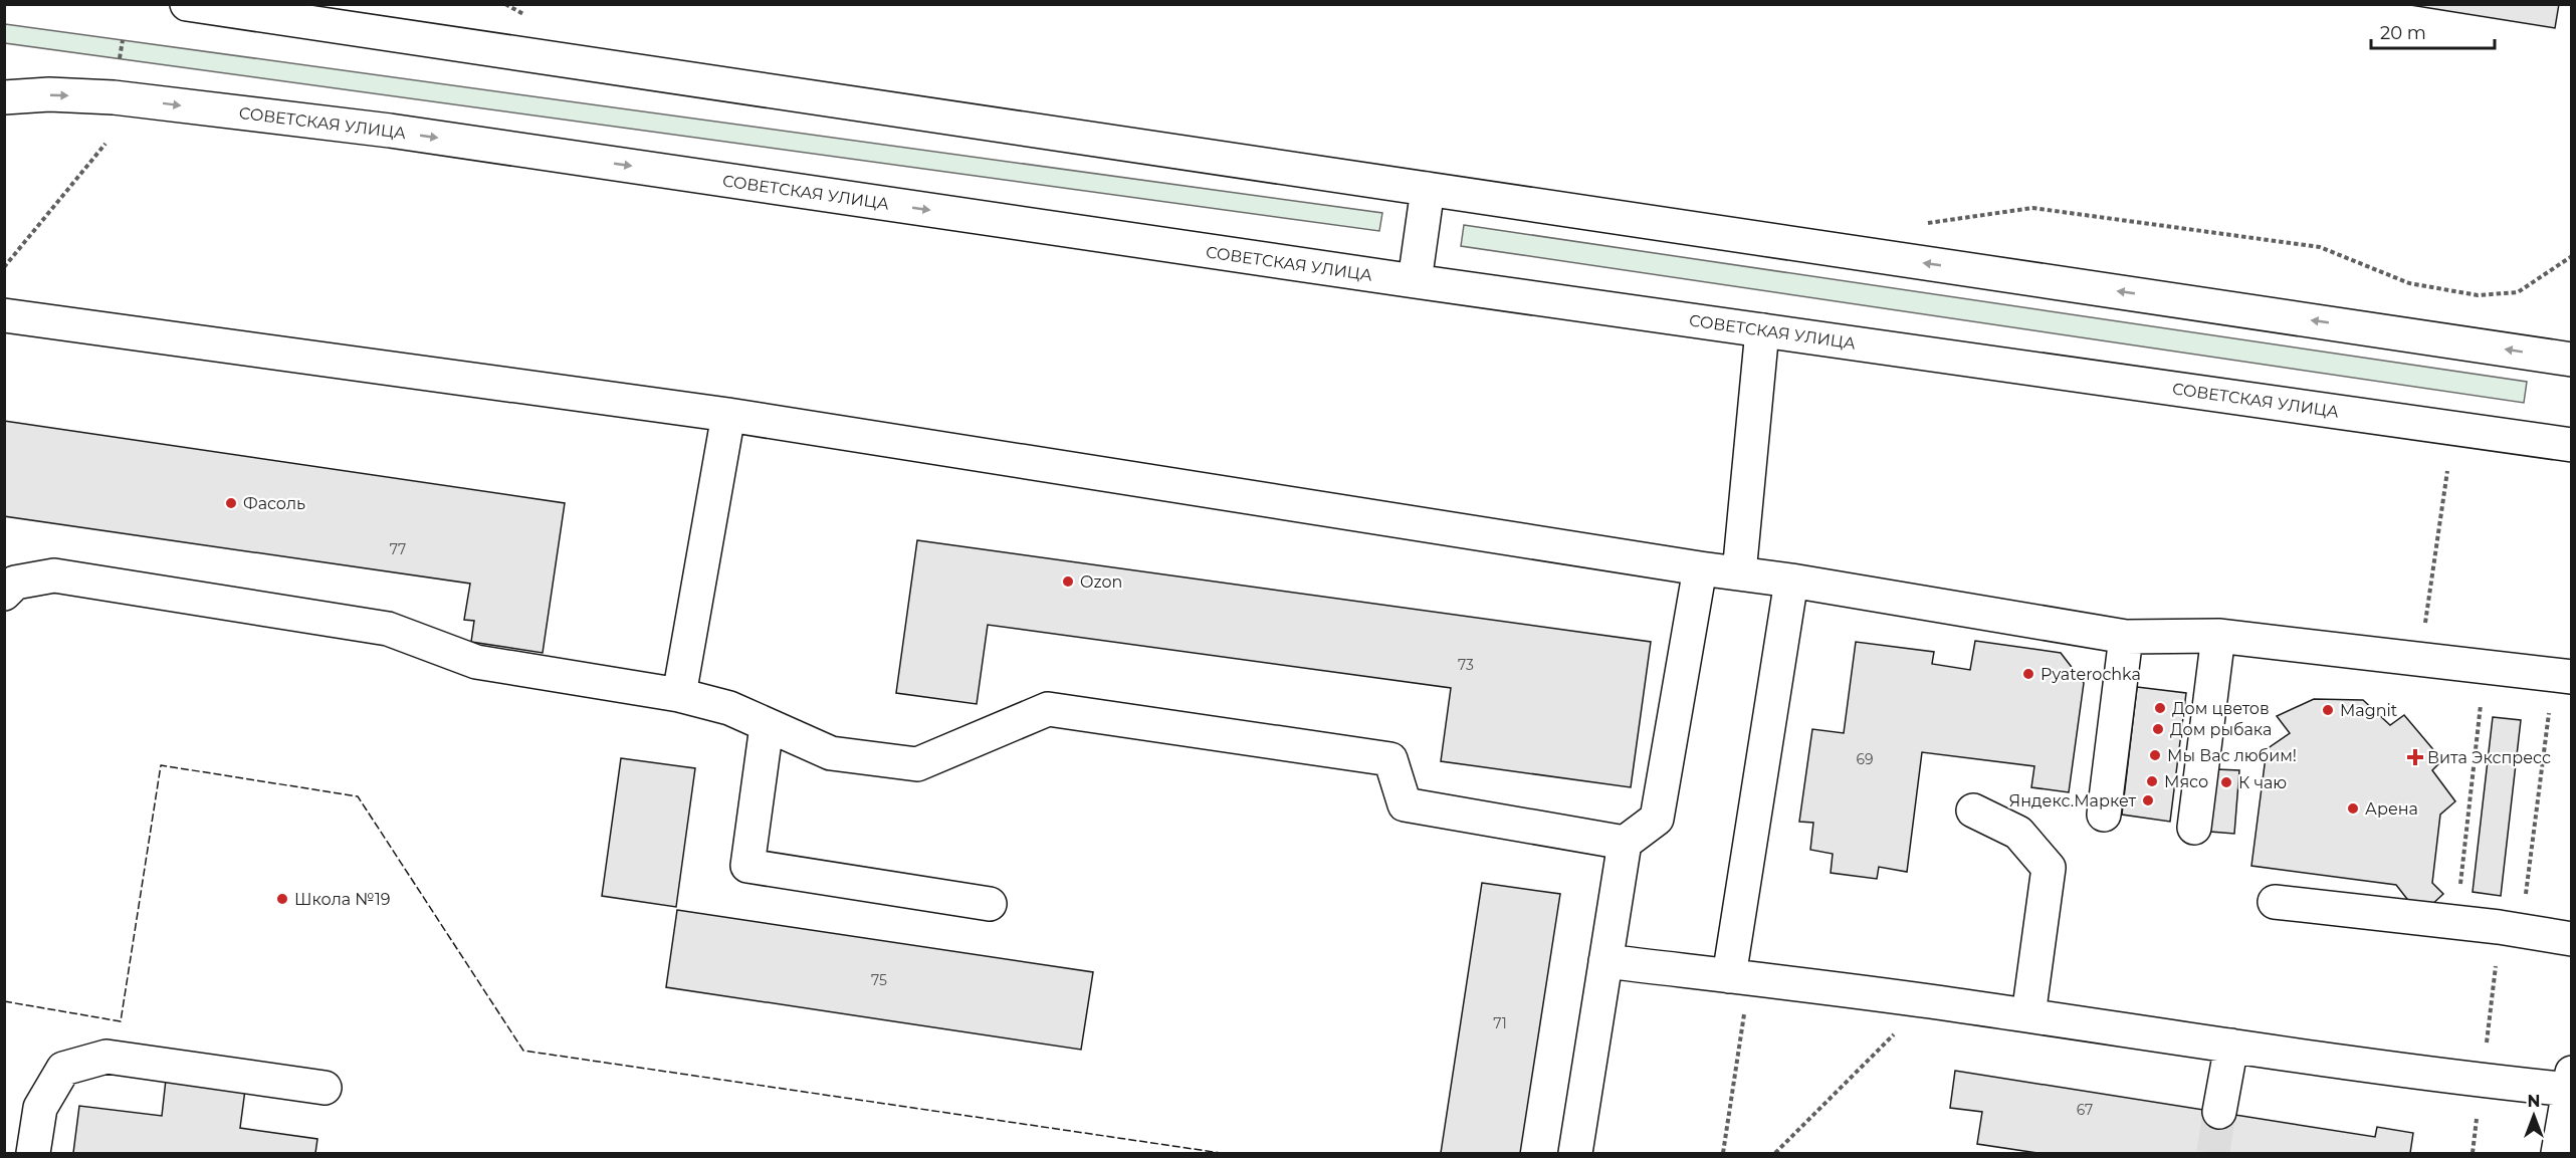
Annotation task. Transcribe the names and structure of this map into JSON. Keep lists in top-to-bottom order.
{
  "streets": {
    "main road": ["СОВЕТСКАЯ УЛИЦА"]
  },
  "places": {
    "other": [
      "Фасоль",
      "Ozon",
      "Pyaterochka",
      "Дом цветов",
      "Magnit",
      "Дом рыбака",
      "Мы Вас любим!",
      "Мясо",
      "К чаю",
      "Яндекс.Маркет",
      "Арена",
      "Школа №19"
    ],
    "health": ["Вита Экспресс"]
  },
  "house_numbers": [
    "77",
    "73",
    "69",
    "75",
    "71",
    "67"
  ],
  "scale_bar": "20 m",
  "north": "top"
}
